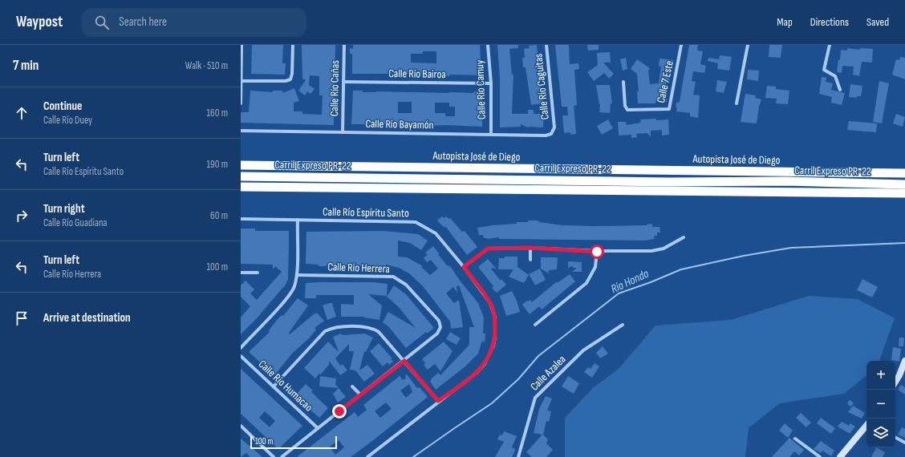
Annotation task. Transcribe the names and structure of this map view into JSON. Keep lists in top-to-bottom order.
{
  "streets": {
    "highway": ["Autopista José de Diego", "Carril Expreso PR-22"],
    "street": [
      "Calle Río Bairoa",
      "Calle 7 Este",
      "Calle Río Caguitas",
      "Calle Río Cañas",
      "Calle Río Camuy",
      "Calle Río Bayamón",
      "Calle Río Espíritu Santo",
      "Calle Río Herrera",
      "Calle Azalea",
      "Calle Río Humacao"
    ]
  },
  "crossings": [
    ["Calle Río Bairoa", "Calle Río Cañas"],
    ["Calle Río Bairoa", "Calle Río Camuy"],
    ["Calle Río Caguitas", "Calle Río Bayamón"],
    ["Calle Río Cañas", "Calle Río Bayamón"],
    ["Calle Río Camuy", "Calle Río Bayamón"],
    ["Calle Río Herrera", "Calle Río Humacao"]
  ],
  "water": ["Río Hondo"],
  "scale_bar": "100 m",
  "page": {
    "header": "Waypost",
    "search": "Search here",
    "nav": ["Map", "Directions", "Saved"],
    "heading": ["7 min", "Walk · 510 m"],
    "list": [
      ["Continue", "Calle Río Duey", "160 m"],
      ["Turn left", "Calle Río Espíritu Santo", "190 m"],
      ["Turn right", "Calle Río Guadiana", "60 m"],
      ["Turn left", "Calle Río Herrera", "100 m"],
      "Arrive at destination"
    ],
    "map_buttons": ["+", "−"],
    "scale": "100 m"
  }
}
